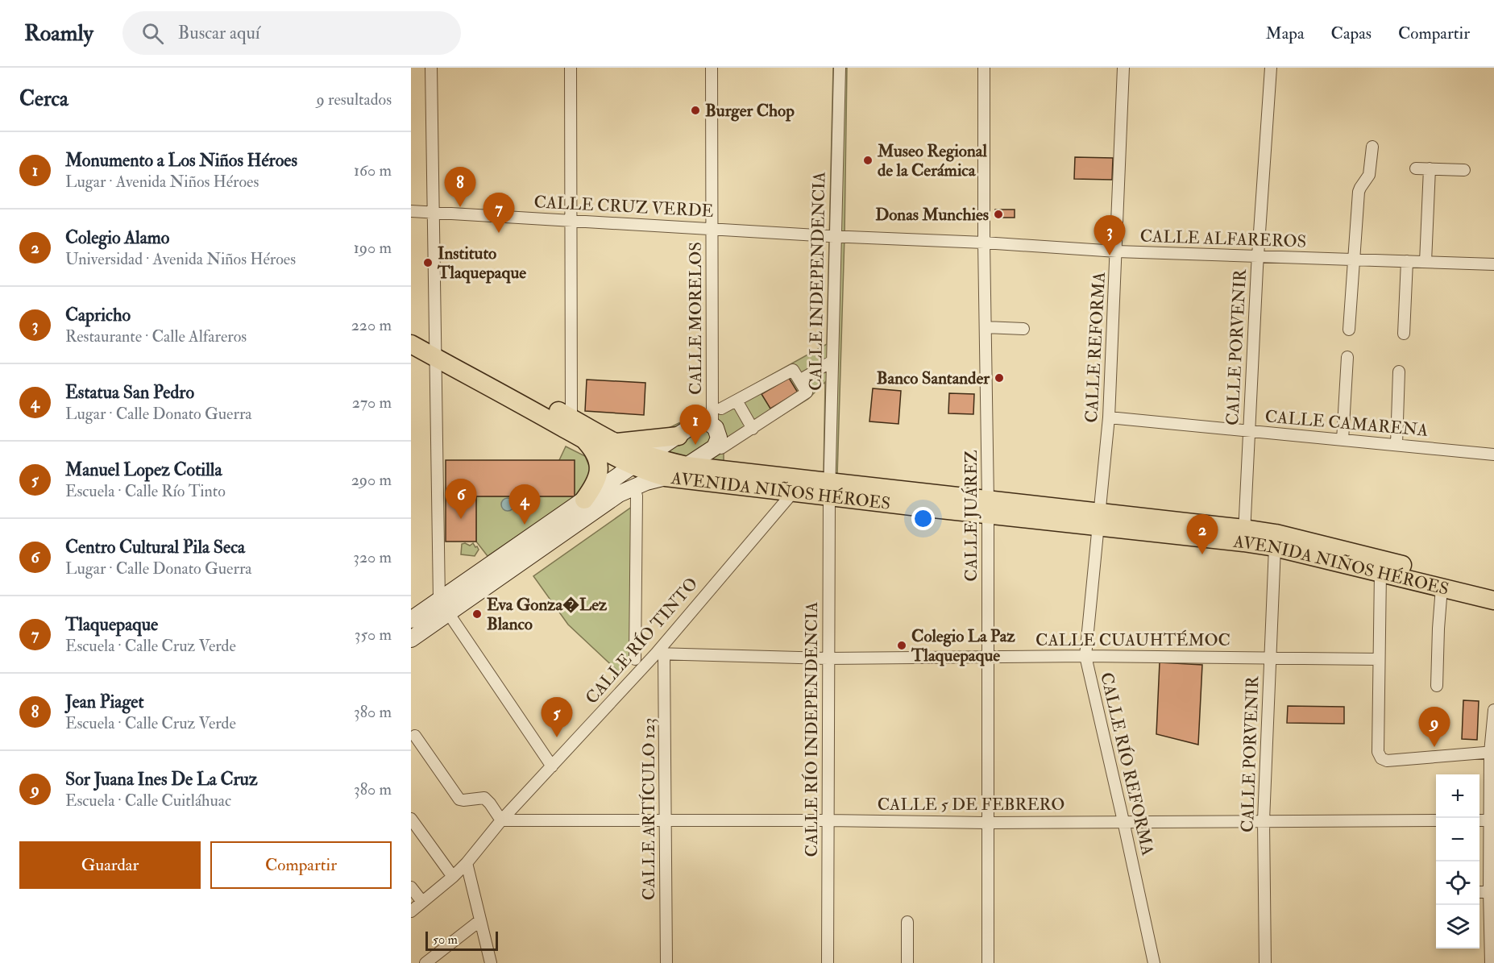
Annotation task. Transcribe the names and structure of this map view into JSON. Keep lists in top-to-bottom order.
{
  "streets": {
    "main road": ["AVENIDA NIÑOS HÉROES"],
    "street": [
      "CALLE CRUZ VERDE",
      "CALLE ALFAREROS",
      "CALLE INDEPENDENCIA",
      "CALLE MORELOS",
      "CALLE REFORMA",
      "CALLE PORVENIR",
      "CALLE CAMARENA",
      "CALLE JUÁREZ",
      "CALLE CUAUHTÉMOC",
      "CALLE RÍO TINTO",
      "CALLE RÍO INDEPENDENCIA",
      "CALLE RÍO REFORMA",
      "CALLE 5 DE FEBRERO",
      "CALLE ARTÍCULO 123"
    ]
  },
  "crossings": [
    ["CALLE CRUZ VERDE", "CALLE ALFAREROS"],
    ["CALLE CRUZ VERDE", "CALLE INDEPENDENCIA"],
    ["CALLE CRUZ VERDE", "CALLE MORELOS"],
    ["CALLE ALFAREROS", "CALLE INDEPENDENCIA"],
    ["CALLE ALFAREROS", "CALLE REFORMA"],
    ["CALLE ALFAREROS", "CALLE PORVENIR"],
    ["CALLE ALFAREROS", "CALLE JUÁREZ"],
    ["CALLE INDEPENDENCIA", "AVENIDA NIÑOS HÉROES"],
    ["CALLE INDEPENDENCIA", "CALLE RÍO INDEPENDENCIA"],
    ["CALLE REFORMA", "CALLE CAMARENA"],
    ["CALLE REFORMA", "AVENIDA NIÑOS HÉROES"],
    ["CALLE REFORMA", "CALLE RÍO REFORMA"],
    ["CALLE PORVENIR", "CALLE CAMARENA"],
    ["CALLE PORVENIR", "AVENIDA NIÑOS HÉROES"],
    ["CALLE PORVENIR", "CALLE CUAUHTÉMOC"],
    ["CALLE PORVENIR", "CALLE 5 DE FEBRERO"],
    ["AVENIDA NIÑOS HÉROES", "CALLE JUÁREZ"],
    ["AVENIDA NIÑOS HÉROES", "CALLE RÍO TINTO"],
    ["AVENIDA NIÑOS HÉROES", "CALLE RÍO INDEPENDENCIA"],
    ["AVENIDA NIÑOS HÉROES", "CALLE RÍO REFORMA"],
    ["CALLE JUÁREZ", "CALLE CUAUHTÉMOC"],
    ["CALLE JUÁREZ", "CALLE 5 DE FEBRERO"],
    ["CALLE CUAUHTÉMOC", "CALLE RÍO TINTO"],
    ["CALLE CUAUHTÉMOC", "CALLE RÍO INDEPENDENCIA"],
    ["CALLE CUAUHTÉMOC", "CALLE RÍO REFORMA"],
    ["CALLE CUAUHTÉMOC", "CALLE ARTÍCULO 123"],
    ["CALLE RÍO TINTO", "CALLE 5 DE FEBRERO"],
    ["CALLE RÍO TINTO", "CALLE ARTÍCULO 123"],
    ["CALLE RÍO INDEPENDENCIA", "CALLE 5 DE FEBRERO"],
    ["CALLE RÍO REFORMA", "CALLE 5 DE FEBRERO"],
    ["CALLE 5 DE FEBRERO", "CALLE ARTÍCULO 123"]
  ],
  "places": [
    "Burger Chop",
    "Museo Regional de la Cerámica",
    "Donas Munchies",
    "Instituto Tlaquepaque",
    "Banco Santander",
    "Eva Gonza�Lez Blanco",
    "Colegio La Paz Tlaquepaque"
  ],
  "scale_bar": "50 m",
  "page": {
    "header": "Roamly",
    "search": "Buscar aquí",
    "nav": ["Mapa", "Capas", "Compartir"],
    "heading": ["Cerca", "9 resultados"],
    "list": [
      {
        "mark": "1",
        "name": "Monumento a Los Niños Héroes",
        "note": "Lugar · Avenida Niños Héroes",
        "value": "160 m"
      },
      {
        "mark": "2",
        "name": "Colegio Alamo",
        "note": "Universidad · Avenida Niños Héroes",
        "value": "190 m"
      },
      {
        "mark": "3",
        "name": "Capricho",
        "note": "Restaurante · Calle Alfareros",
        "value": "220 m"
      },
      {
        "mark": "4",
        "name": "Estatua San Pedro",
        "note": "Lugar · Calle Donato Guerra",
        "value": "270 m"
      },
      {
        "mark": "5",
        "name": "Manuel Lopez Cotilla",
        "note": "Escuela · Calle Río Tinto",
        "value": "290 m"
      },
      {
        "mark": "6",
        "name": "Centro Cultural Pila Seca",
        "note": "Lugar · Calle Donato Guerra",
        "value": "320 m"
      },
      {
        "mark": "7",
        "name": "Tlaquepaque",
        "note": "Escuela · Calle Cruz Verde",
        "value": "350 m"
      },
      {
        "mark": "8",
        "name": "Jean Piaget",
        "note": "Escuela · Calle Cruz Verde",
        "value": "380 m"
      },
      {
        "mark": "9",
        "name": "Sor Juana Ines De La Cruz",
        "note": "Escuela · Calle Cuitláhuac",
        "value": "380 m"
      }
    ],
    "pins": [
      "8",
      "7",
      "3",
      "1",
      "6",
      "4",
      "2",
      "5",
      "9"
    ],
    "map_buttons": ["+", "−"],
    "buttons": ["Guardar", "Compartir"],
    "scale": "50 m"
  }
}
